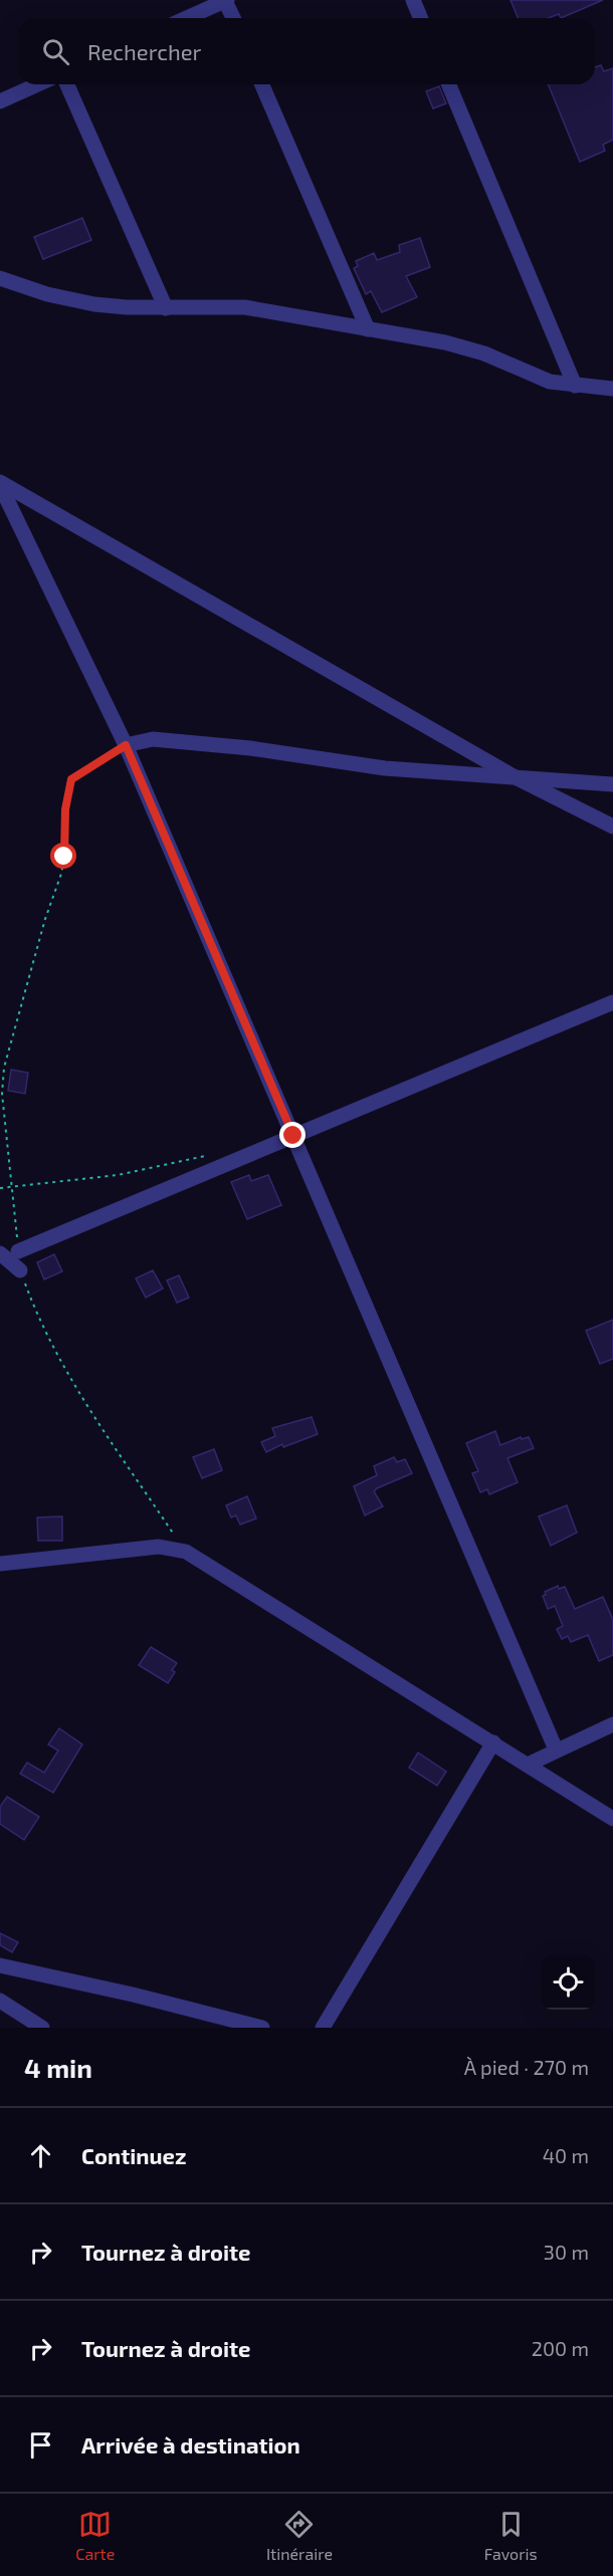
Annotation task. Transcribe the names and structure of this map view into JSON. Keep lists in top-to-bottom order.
{
  "page": {
    "search": "Rechercher",
    "heading": ["4 min", "À pied · 270 m"],
    "list": [
      ["Continuez", "40 m"],
      ["Tournez à droite", "30 m"],
      ["Tournez à droite", "200 m"],
      "Arrivée à destination"
    ],
    "nav": ["Carte", "Itinéraire", "Favoris"]
  }
}
